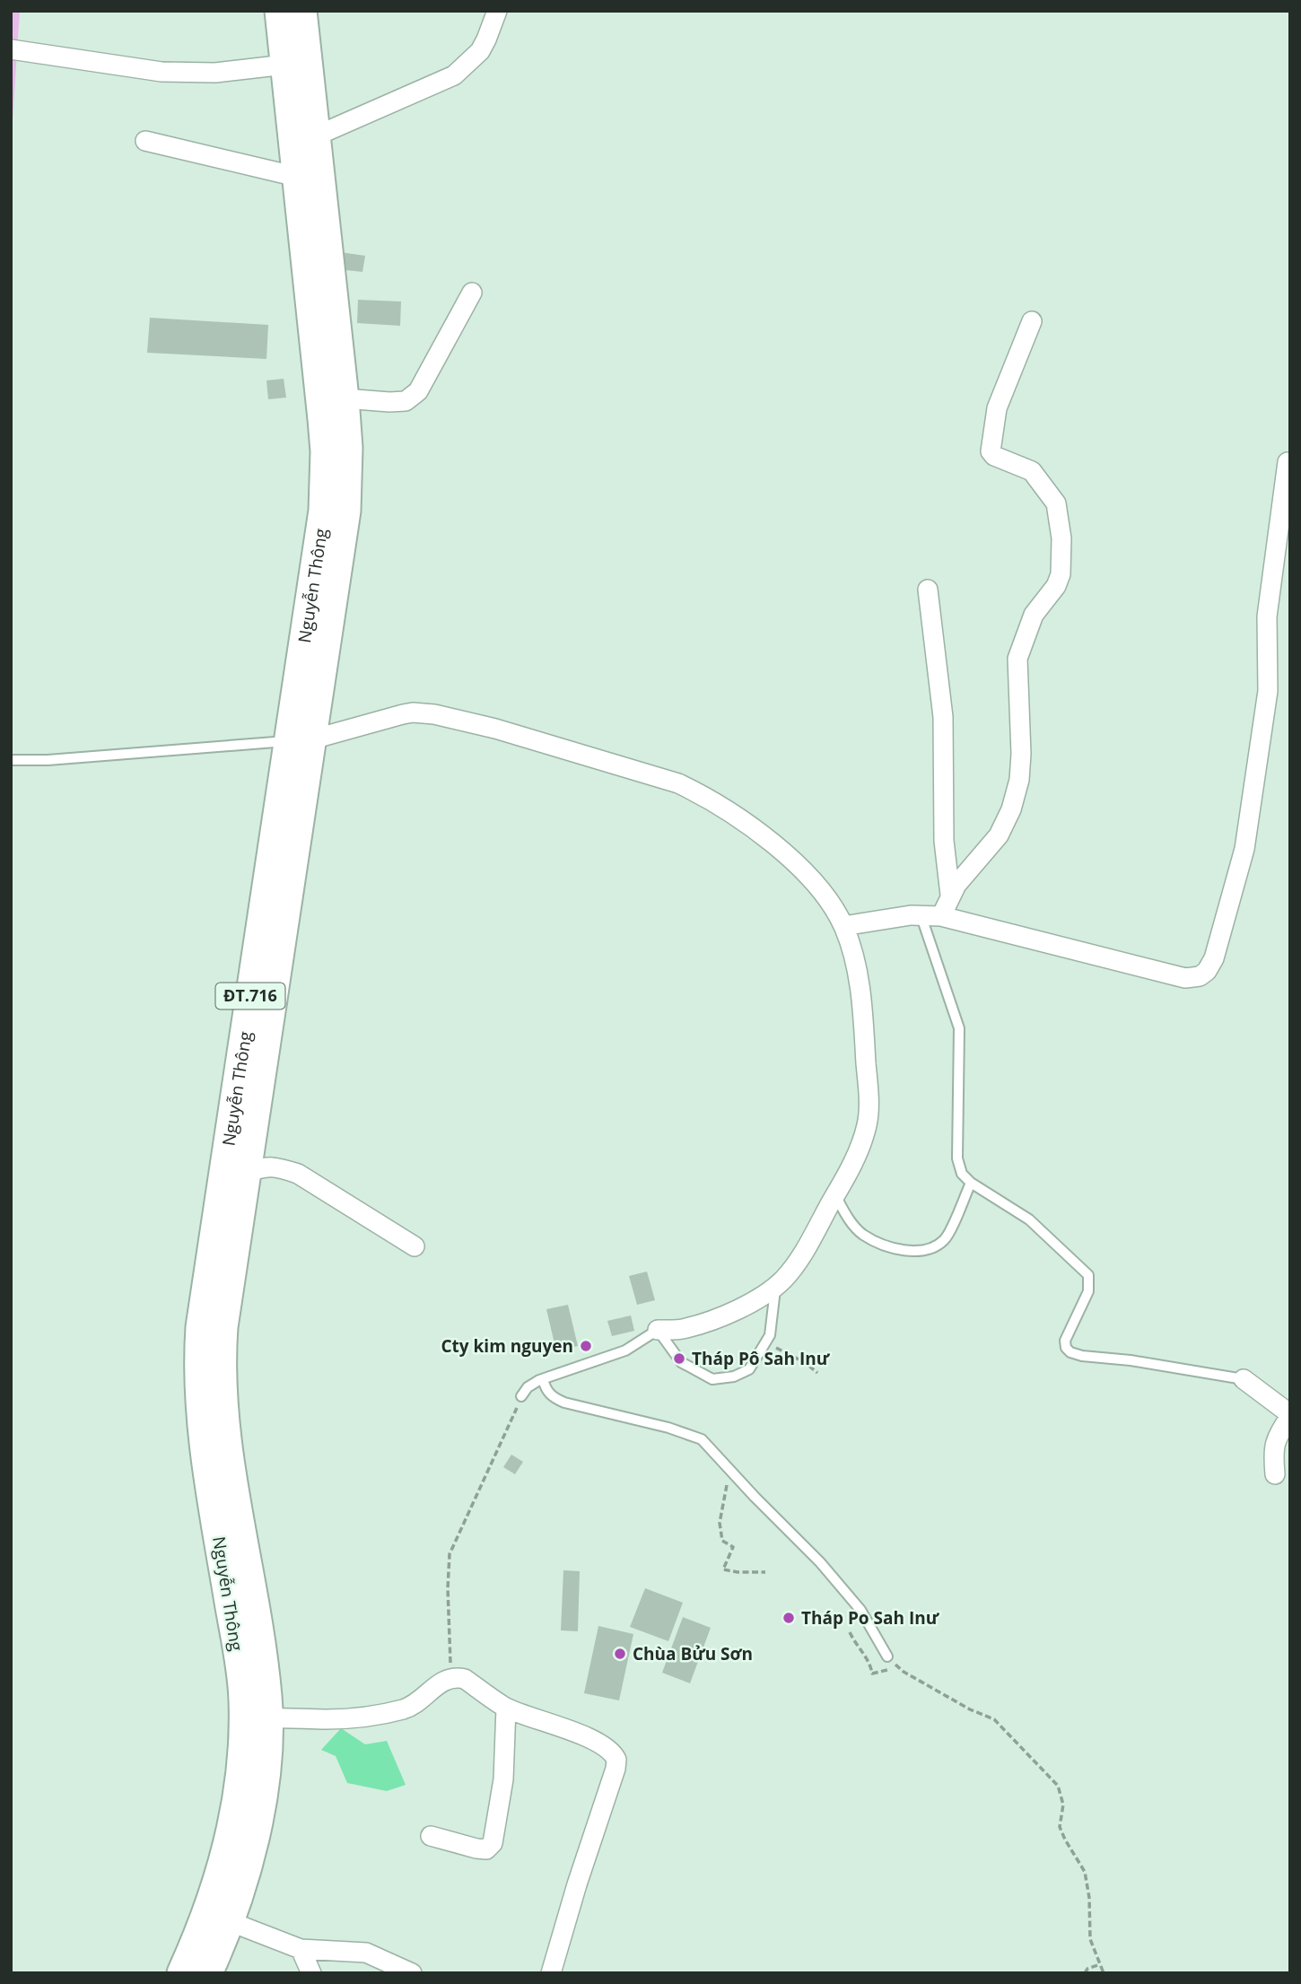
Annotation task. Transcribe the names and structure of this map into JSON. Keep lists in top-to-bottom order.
{
  "streets": {
    "main road": ["Nguyễn Thông", "ĐT.716"]
  },
  "places": [
    "Cty kim nguyen",
    "Tháp Pô Sah Inư",
    "Tháp Po Sah Inư",
    "Chùa Bửu Sơn"
  ]
}
